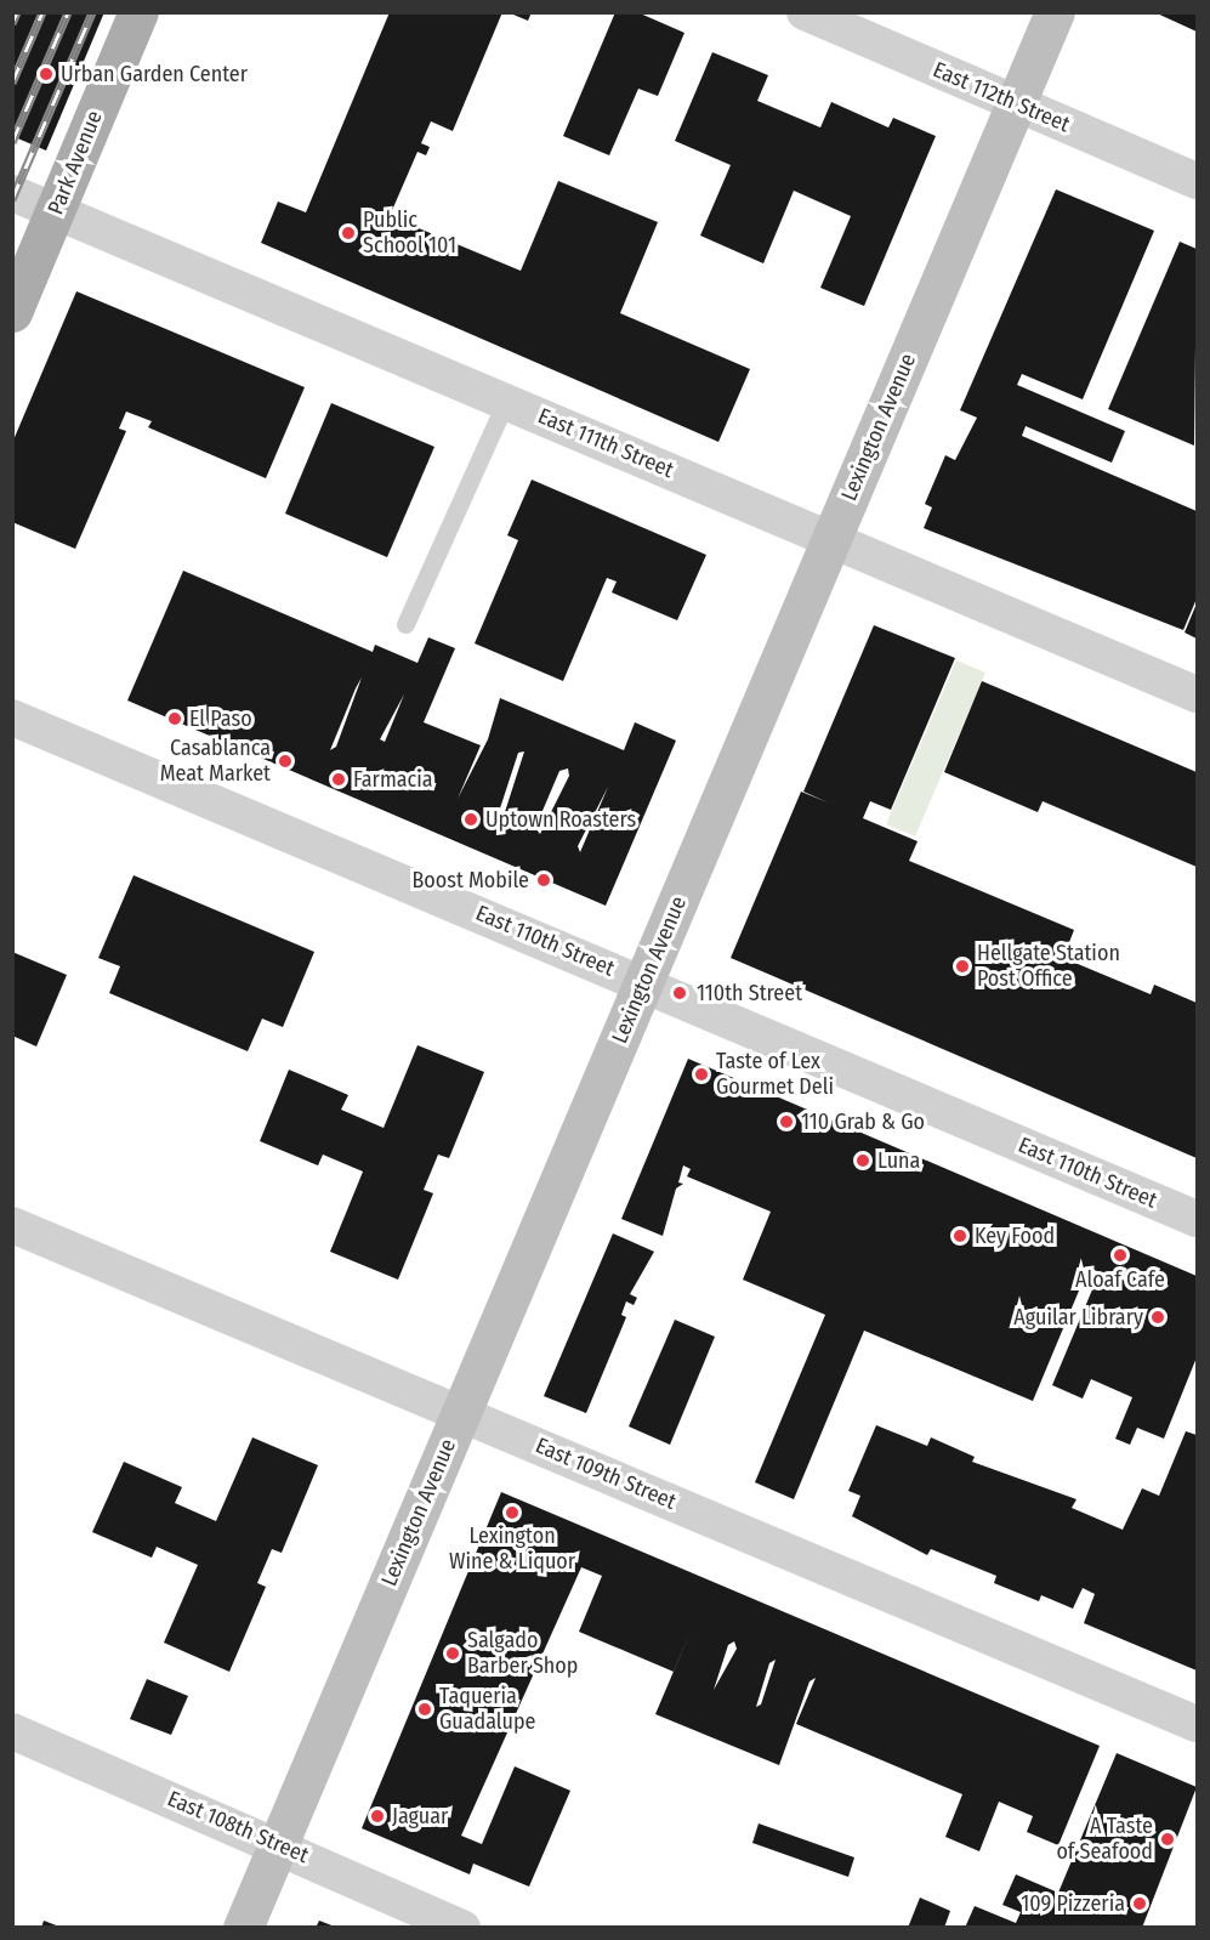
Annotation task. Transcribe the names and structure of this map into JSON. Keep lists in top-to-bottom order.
{
  "streets": {
    "main road": ["Park Avenue", "Lexington Avenue"],
    "street": [
      "East 112th Street",
      "East 111th Street",
      "East 110th Street",
      "East 109th Street",
      "East 108th Street"
    ]
  },
  "crossings": [
    ["East 112th Street", "Lexington Avenue"],
    ["Park Avenue", "East 111th Street"],
    ["Lexington Avenue", "East 111th Street"],
    ["Lexington Avenue", "East 110th Street"],
    ["Lexington Avenue", "East 109th Street"],
    ["Lexington Avenue", "East 108th Street"]
  ],
  "places": [
    "Urban Garden Center",
    "Public School 101",
    "El Paso",
    "Casablanca Meat Market",
    "Farmacia",
    "Uptown Roasters",
    "Boost Mobile",
    "Hellgate Station Post Office",
    "110th Street",
    "Taste of Lex Gourmet Deli",
    "110 Grab & Go",
    "Luna",
    "Key Food",
    "Aloaf Cafe",
    "Aguilar Library",
    "Lexington Wine & Liquor",
    "Salgado Barber Shop",
    "Taqueria Guadalupe",
    "Jaguar",
    "A Taste of Seafood",
    "109 Pizzeria"
  ]
}
